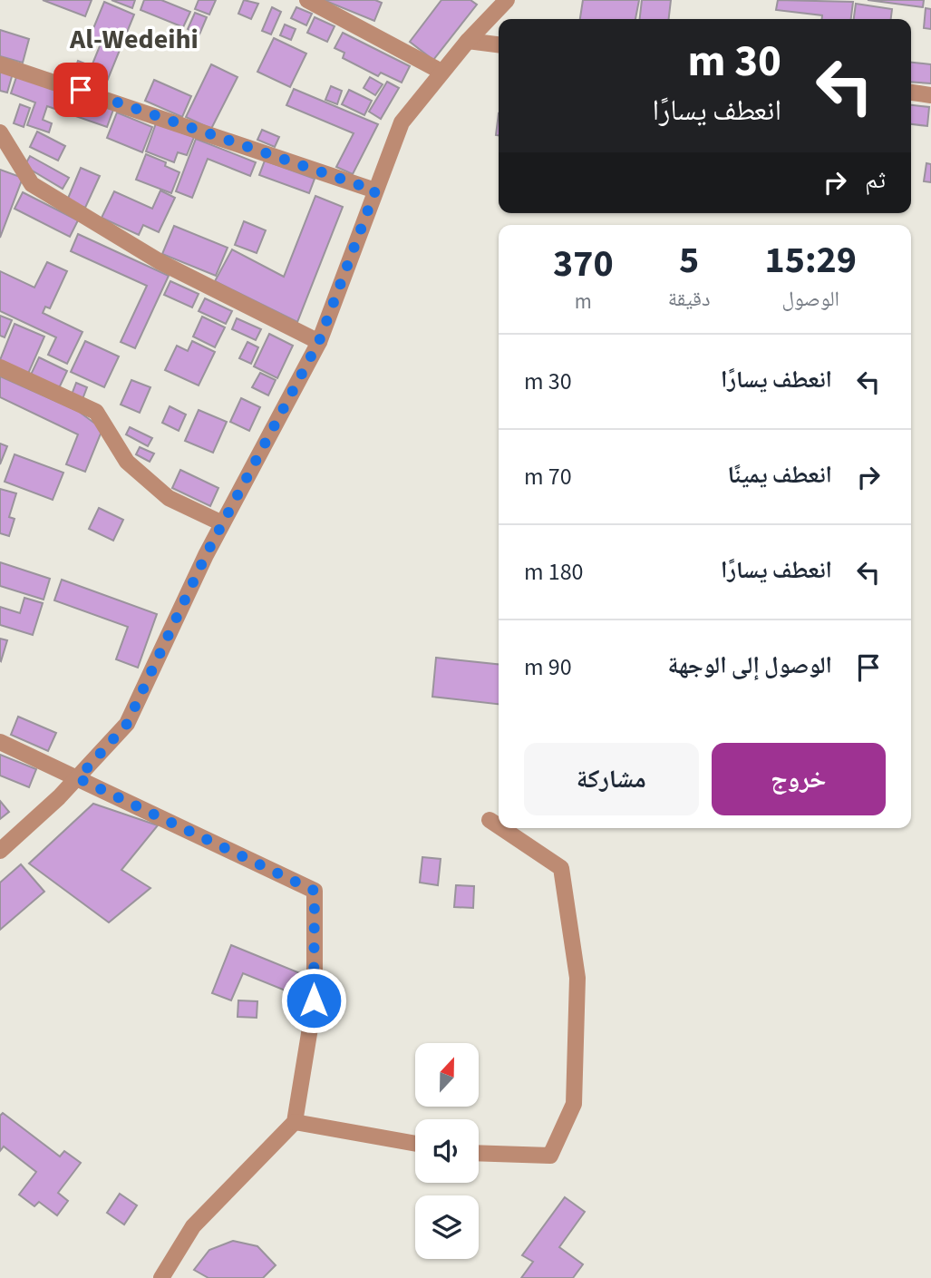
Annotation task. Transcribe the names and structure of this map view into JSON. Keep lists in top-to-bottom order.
{
  "districts": ["Al-Wedeihi"],
  "north": "top",
  "page": {
    "turn": ["30 m", "انعطف يسارًا"],
    "then": "ثم",
    "eta": [
      "15:29",
      "الوصول",
      "5",
      "دقيقة",
      "370",
      "m"
    ],
    "list": [
      {
        "name": "انعطف يسارًا",
        "value": "30 m"
      },
      {
        "name": "انعطف يمينًا",
        "value": "70 m"
      },
      {
        "name": "انعطف يسارًا",
        "value": "180 m"
      },
      {
        "name": "الوصول إلى الوجهة",
        "value": "90 m"
      }
    ],
    "buttons": ["خروج", "مشاركة"]
  }
}
